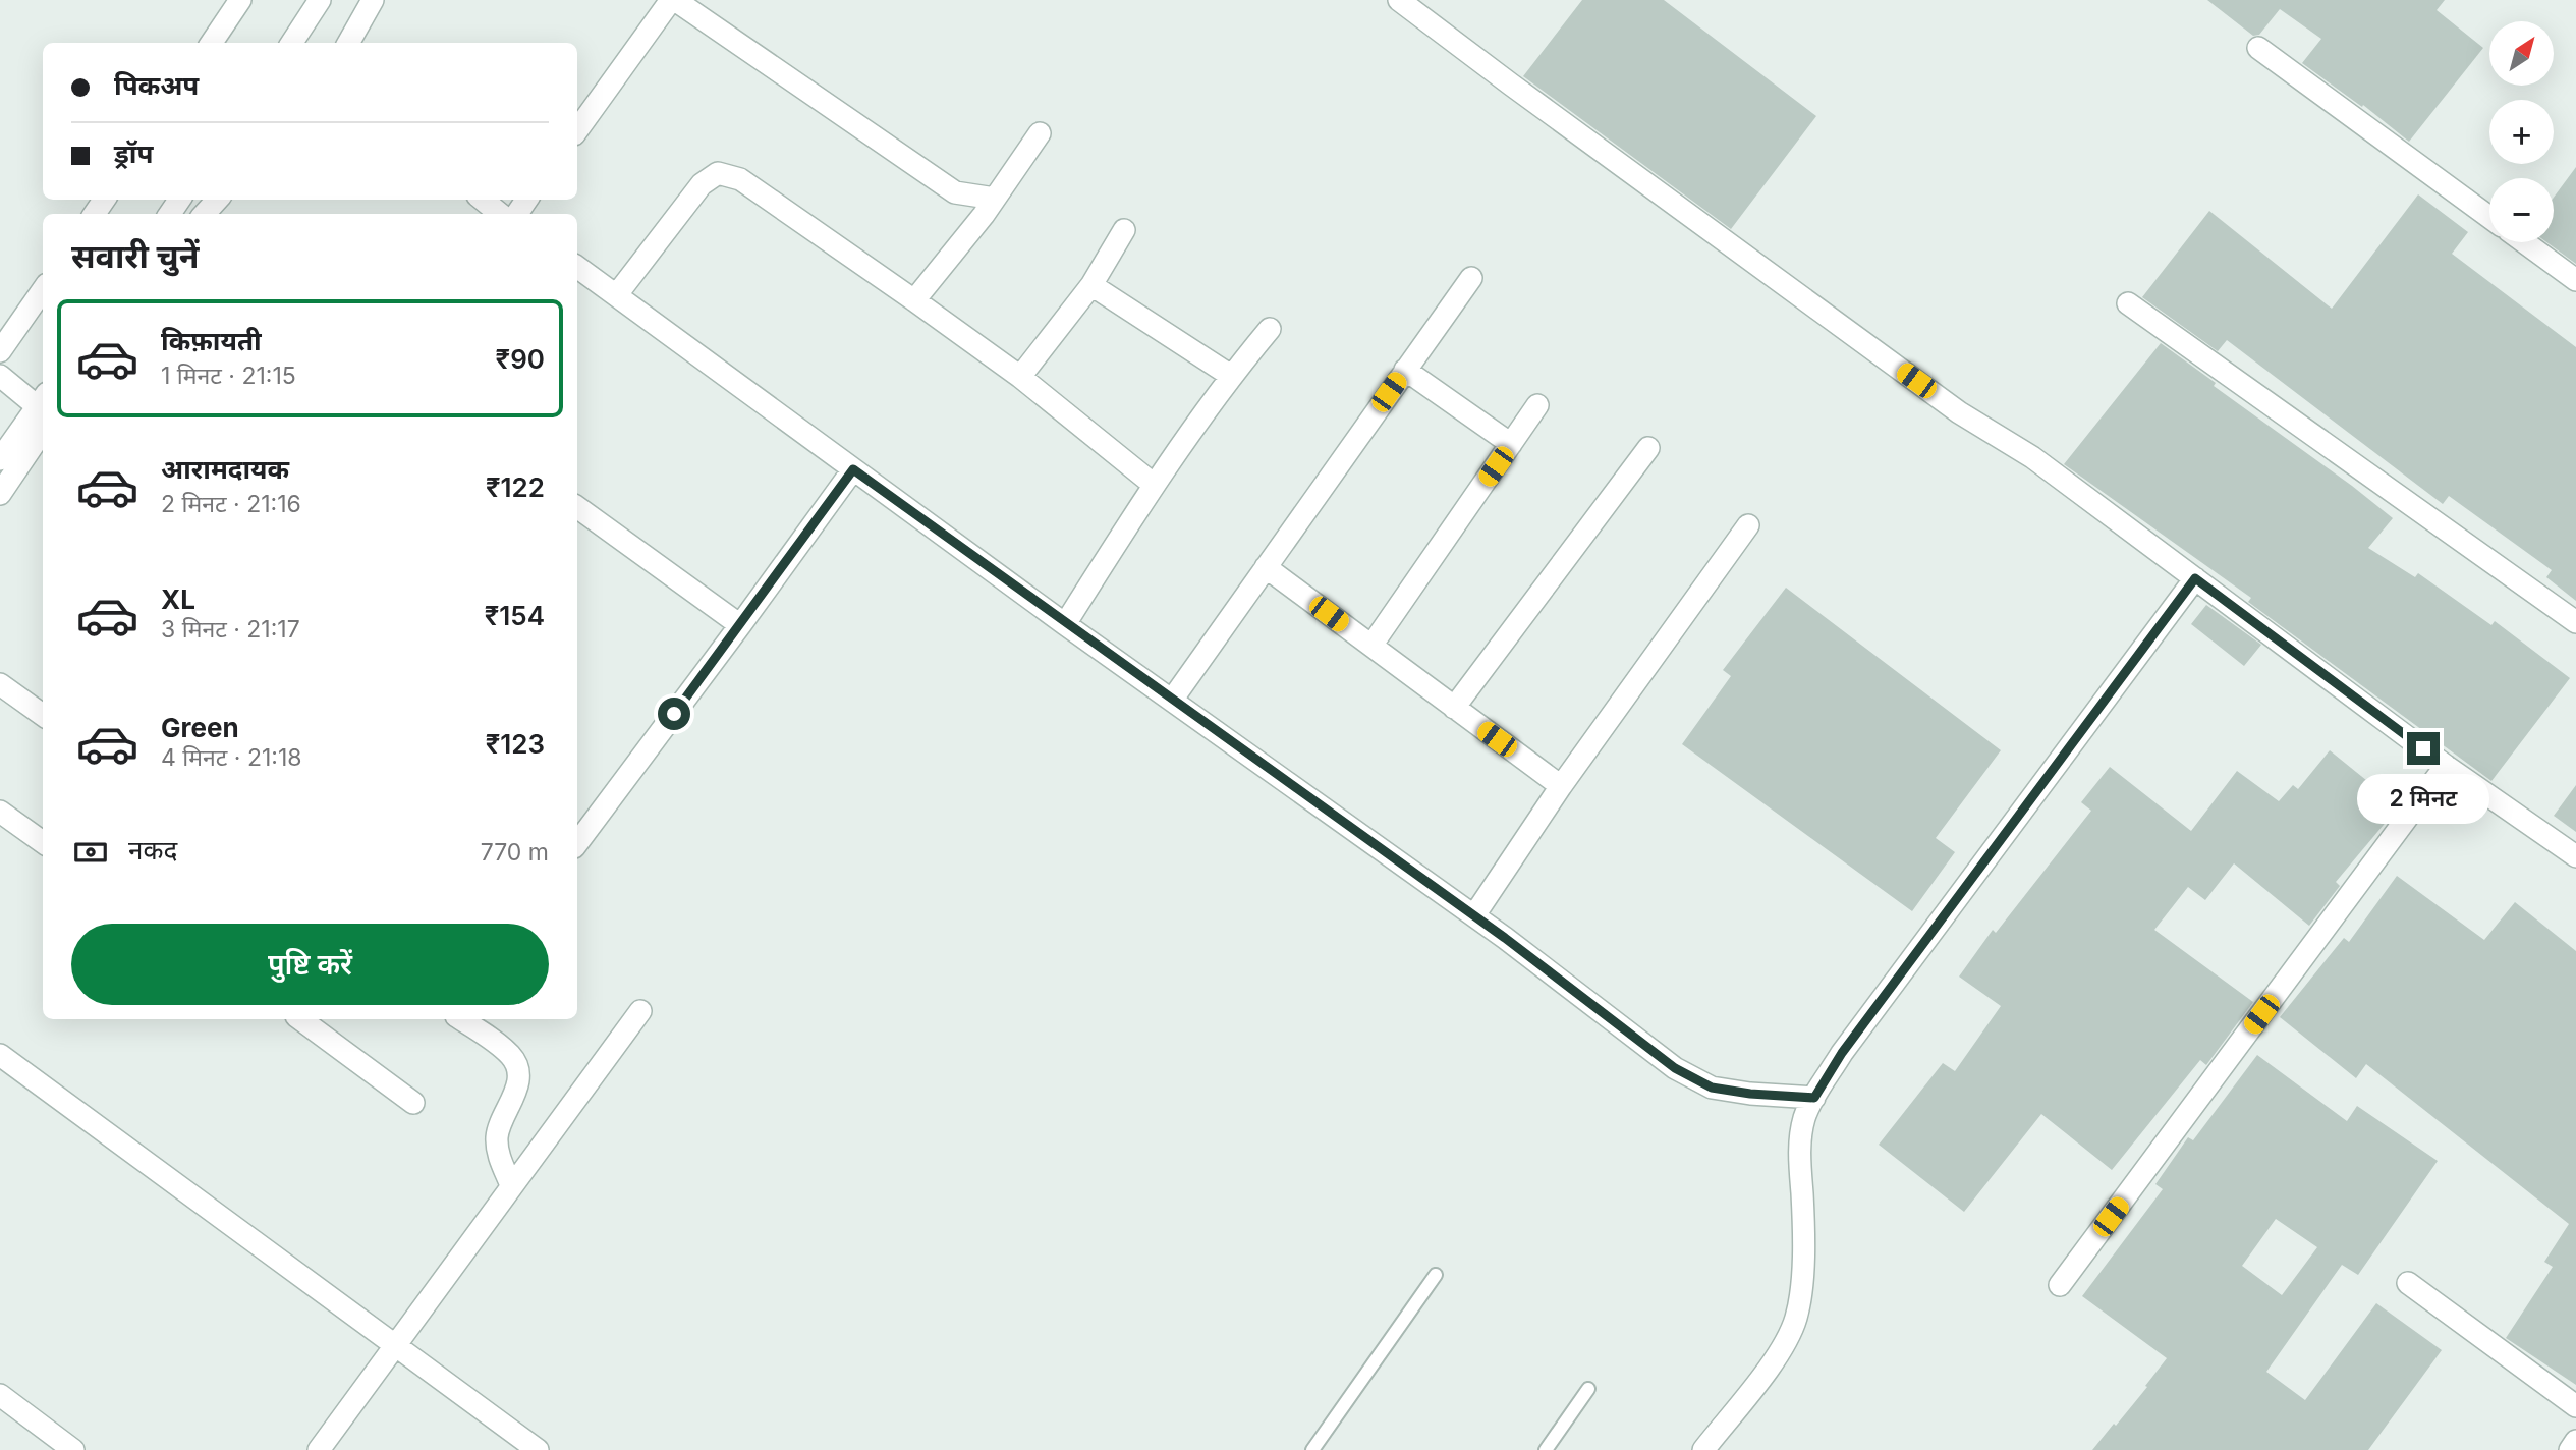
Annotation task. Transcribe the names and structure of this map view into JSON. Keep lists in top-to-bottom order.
{
  "north": "top right",
  "page": {
    "map_buttons": ["+", "−"],
    "banner": ["पिकअप", "ड्रॉप"],
    "heading": "सवारी चुनें",
    "list": [
      {
        "name": "किफ़ायती",
        "note": "1 मिनट · 21:15",
        "value": "₹90"
      },
      {
        "name": "आरामदायक",
        "note": "2 मिनट · 21:16",
        "value": "₹122"
      },
      {
        "name": "XL",
        "note": "3 मिनट · 21:17",
        "value": "₹154"
      },
      {
        "name": "Green",
        "note": "4 मिनट · 21:18",
        "value": "₹123"
      }
    ],
    "bubble": "2 मिनट",
    "pay": ["नकद", "770 m"],
    "buttons": "पुष्टि करें"
  }
}
